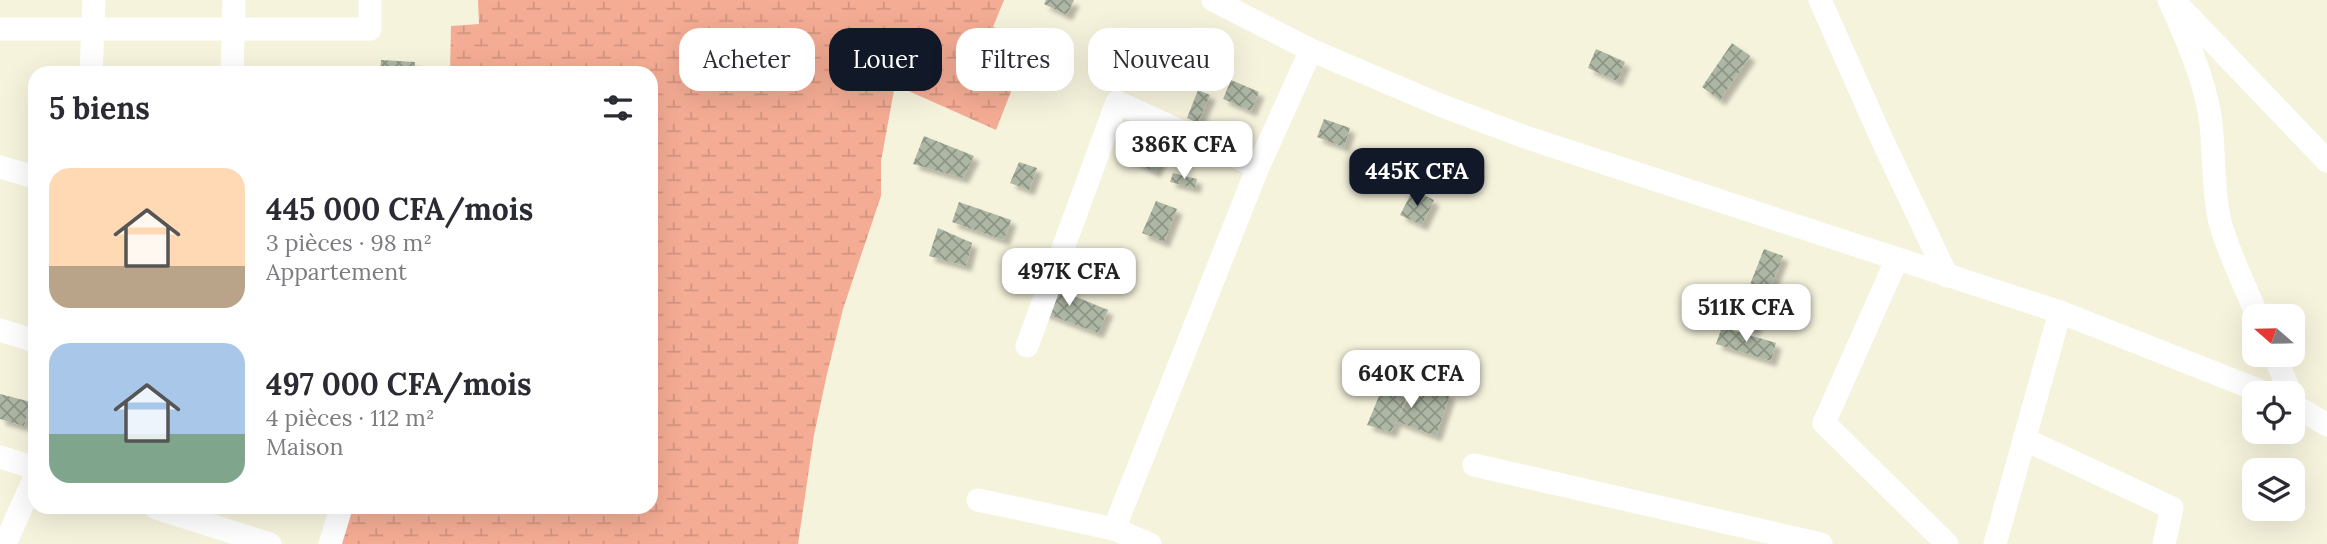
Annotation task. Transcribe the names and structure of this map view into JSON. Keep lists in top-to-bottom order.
{
  "north": "left",
  "page": {
    "chip": [
      "Acheter",
      "Louer",
      "Filtres",
      "Nouveau"
    ],
    "heading": "5 biens",
    "price": [
      "386K CFA",
      "445K CFA",
      "497K CFA",
      "511K CFA",
      "640K CFA"
    ],
    "list": [
      {
        "name": "445 000 CFA/mois",
        "note": "3 pièces · 98 m² · Appartement"
      },
      {
        "name": "497 000 CFA/mois",
        "note": "4 pièces · 112 m² · Maison"
      }
    ]
  }
}
